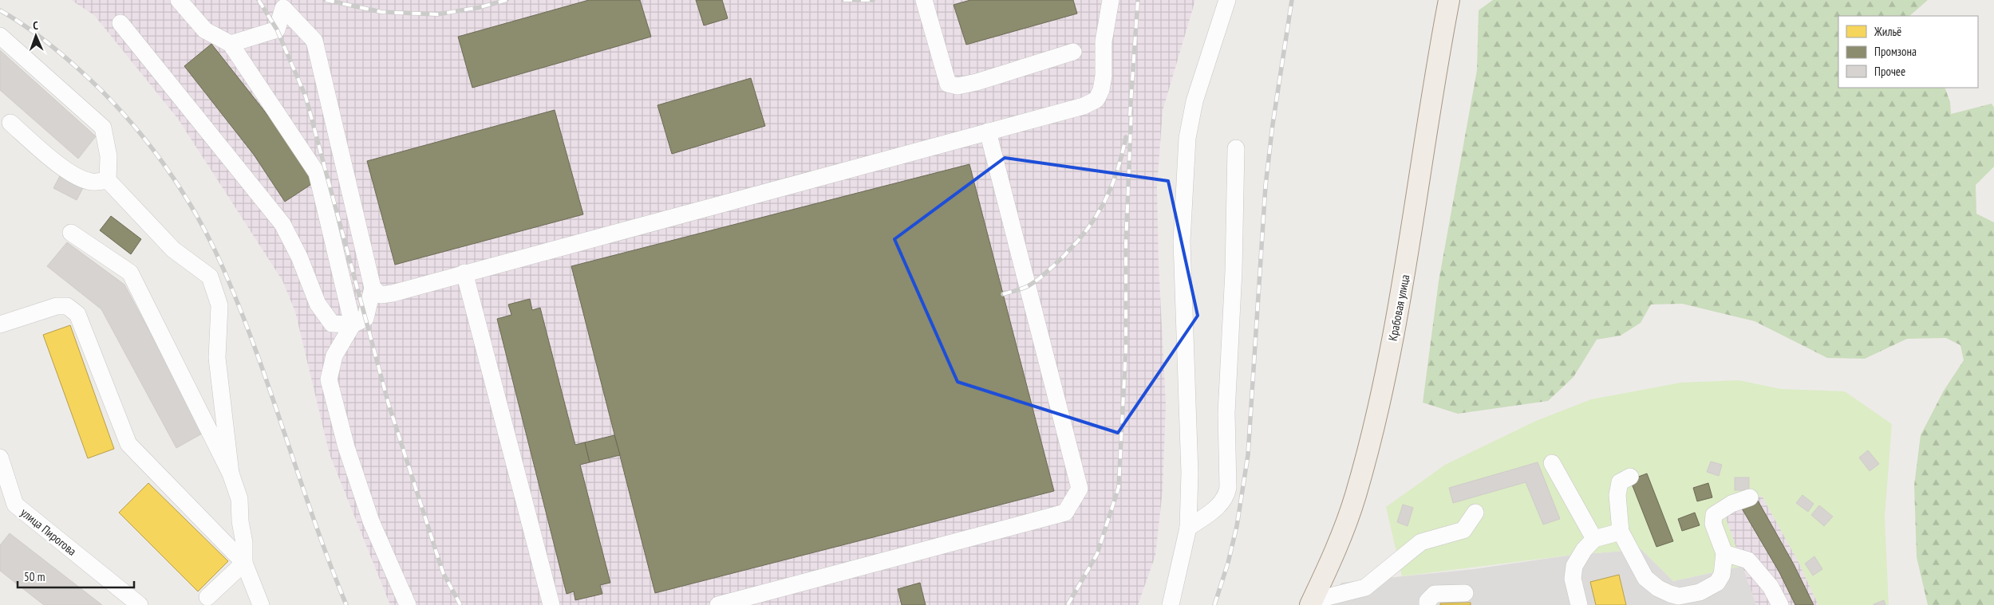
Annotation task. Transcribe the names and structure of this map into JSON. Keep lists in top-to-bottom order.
{
  "streets": {
    "main road": ["Крабовая улица"],
    "street": ["улица Пирогова"]
  },
  "legend": ["Жильё", "Промзона", "Прочее"],
  "scale_bar": "50 m",
  "north": "top"
}
